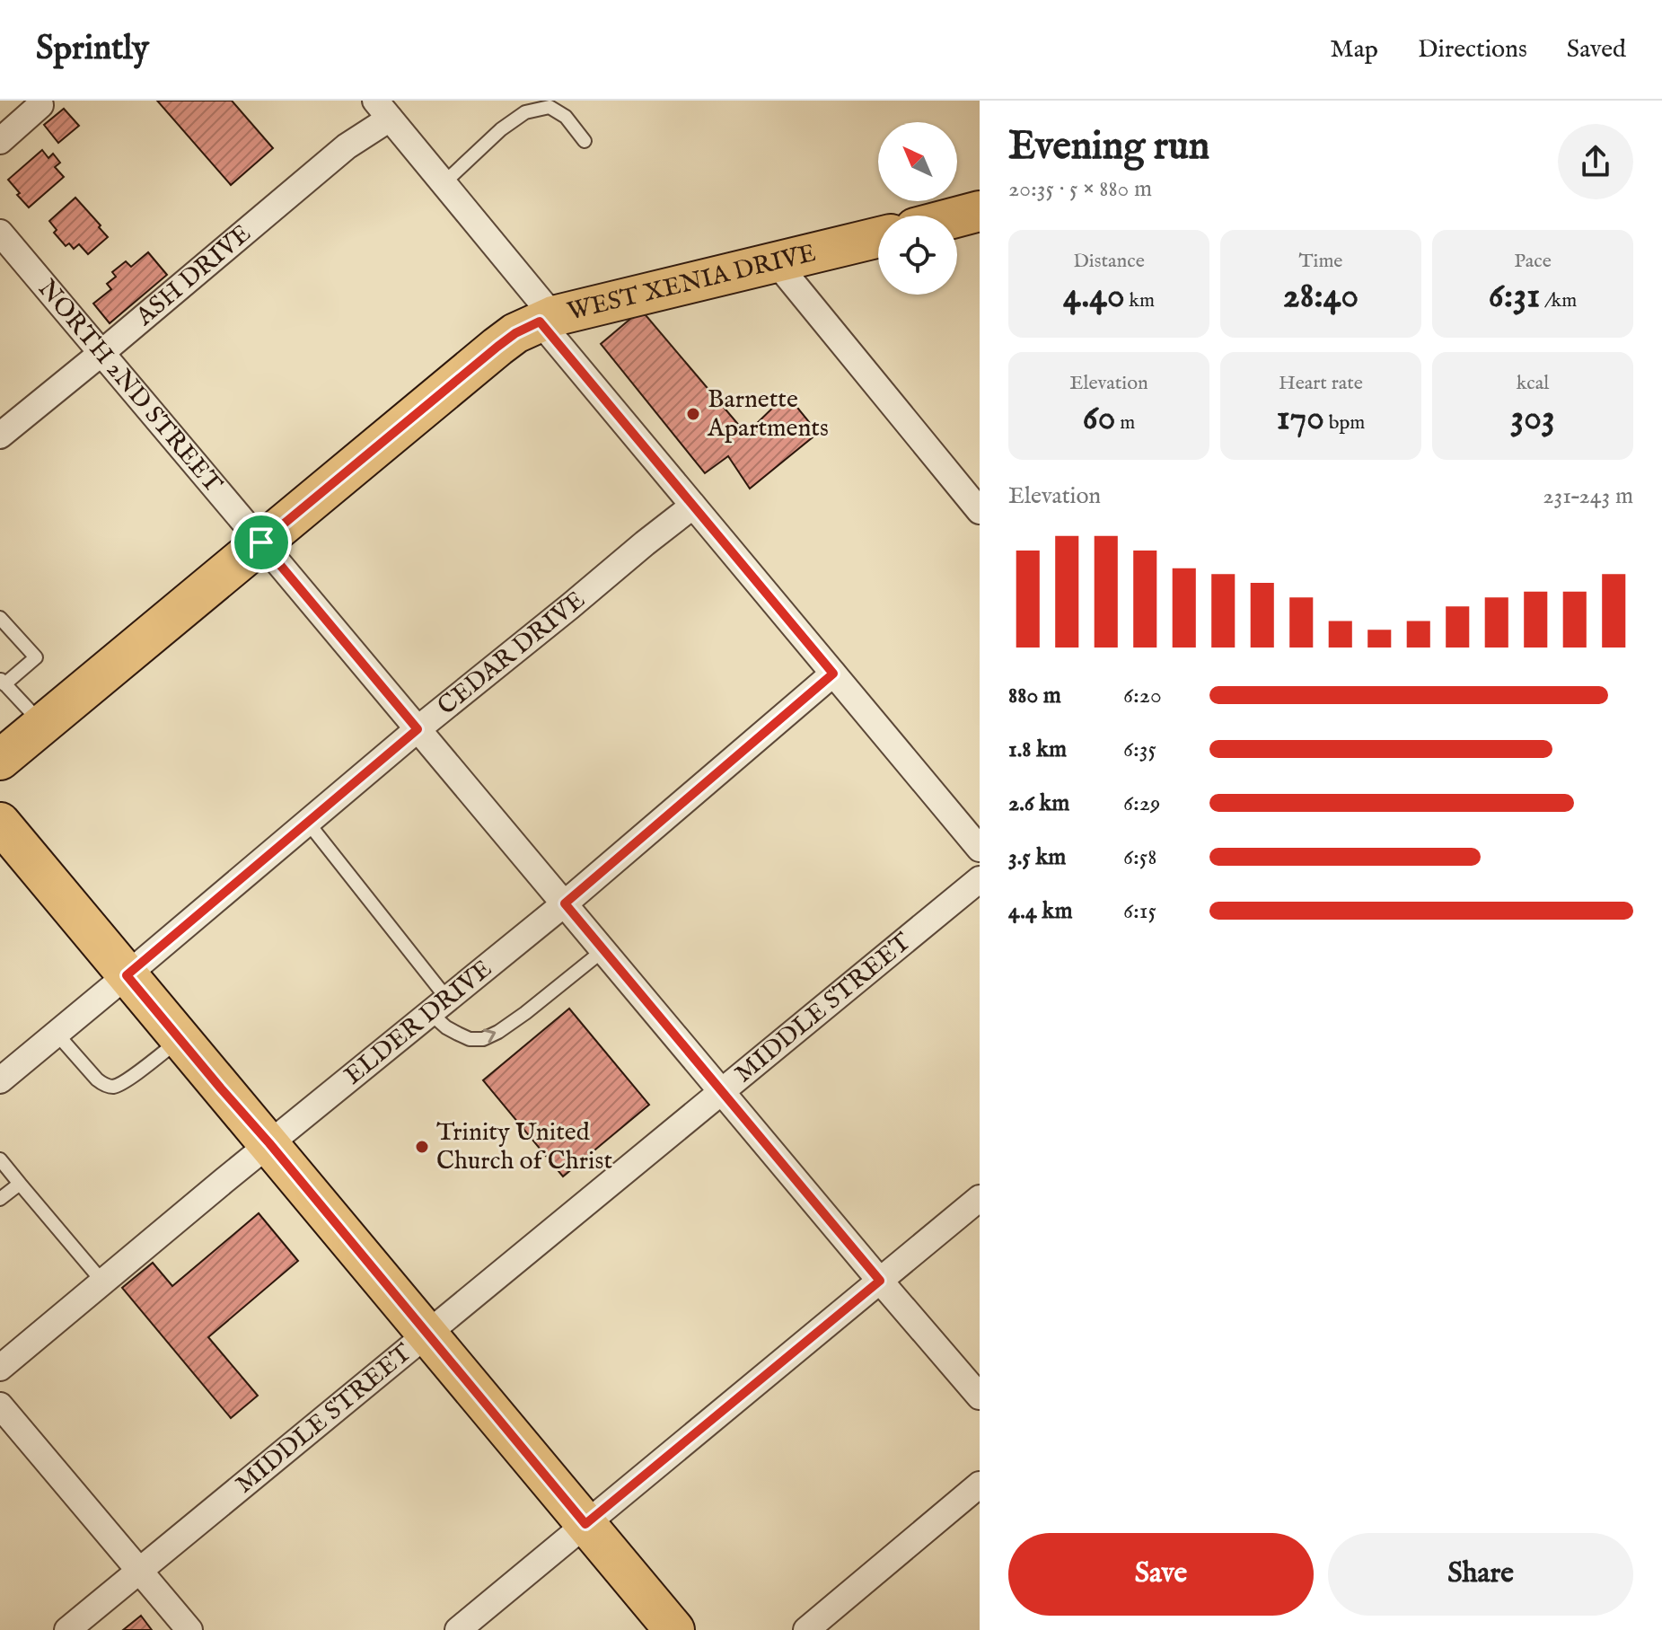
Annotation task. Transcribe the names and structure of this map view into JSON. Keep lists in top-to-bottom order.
{
  "streets": {
    "main road": ["WEST XENIA DRIVE"],
    "street": [
      "ASH DRIVE",
      "NORTH 2ND STREET",
      "CEDAR DRIVE",
      "MIDDLE STREET",
      "ELDER DRIVE"
    ]
  },
  "crossings": [
    ["ASH DRIVE", "NORTH 2ND STREET"],
    ["WEST XENIA DRIVE", "NORTH 2ND STREET"],
    ["NORTH 2ND STREET", "CEDAR DRIVE"],
    ["NORTH 2ND STREET", "MIDDLE STREET"],
    ["NORTH 2ND STREET", "ELDER DRIVE"]
  ],
  "places": ["Barnette Apartments", "Trinity United Church of Christ"],
  "north": "top left",
  "page": {
    "header": "Sprintly",
    "nav": ["Map", "Directions", "Saved"],
    "heading": ["Evening run", "20:35 · 5 × 880 m"],
    "stats": [
      ["Distance", "4.40 km"],
      ["Time", "28:40"],
      ["Pace", "6:31 /km"],
      ["Elevation", "60 m"],
      ["Heart rate", "170 bpm"],
      ["kcal", "303"]
    ],
    "chart": ["Elevation", "231–243 m"],
    "list": [
      {
        "name": "880 m",
        "note": "6:20"
      },
      {
        "name": "1.8 km",
        "note": "6:35"
      },
      {
        "name": "2.6 km",
        "note": "6:29"
      },
      {
        "name": "3.5 km",
        "note": "6:58"
      },
      {
        "name": "4.4 km",
        "note": "6:15"
      }
    ],
    "buttons": ["Save", "Share"]
  }
}
